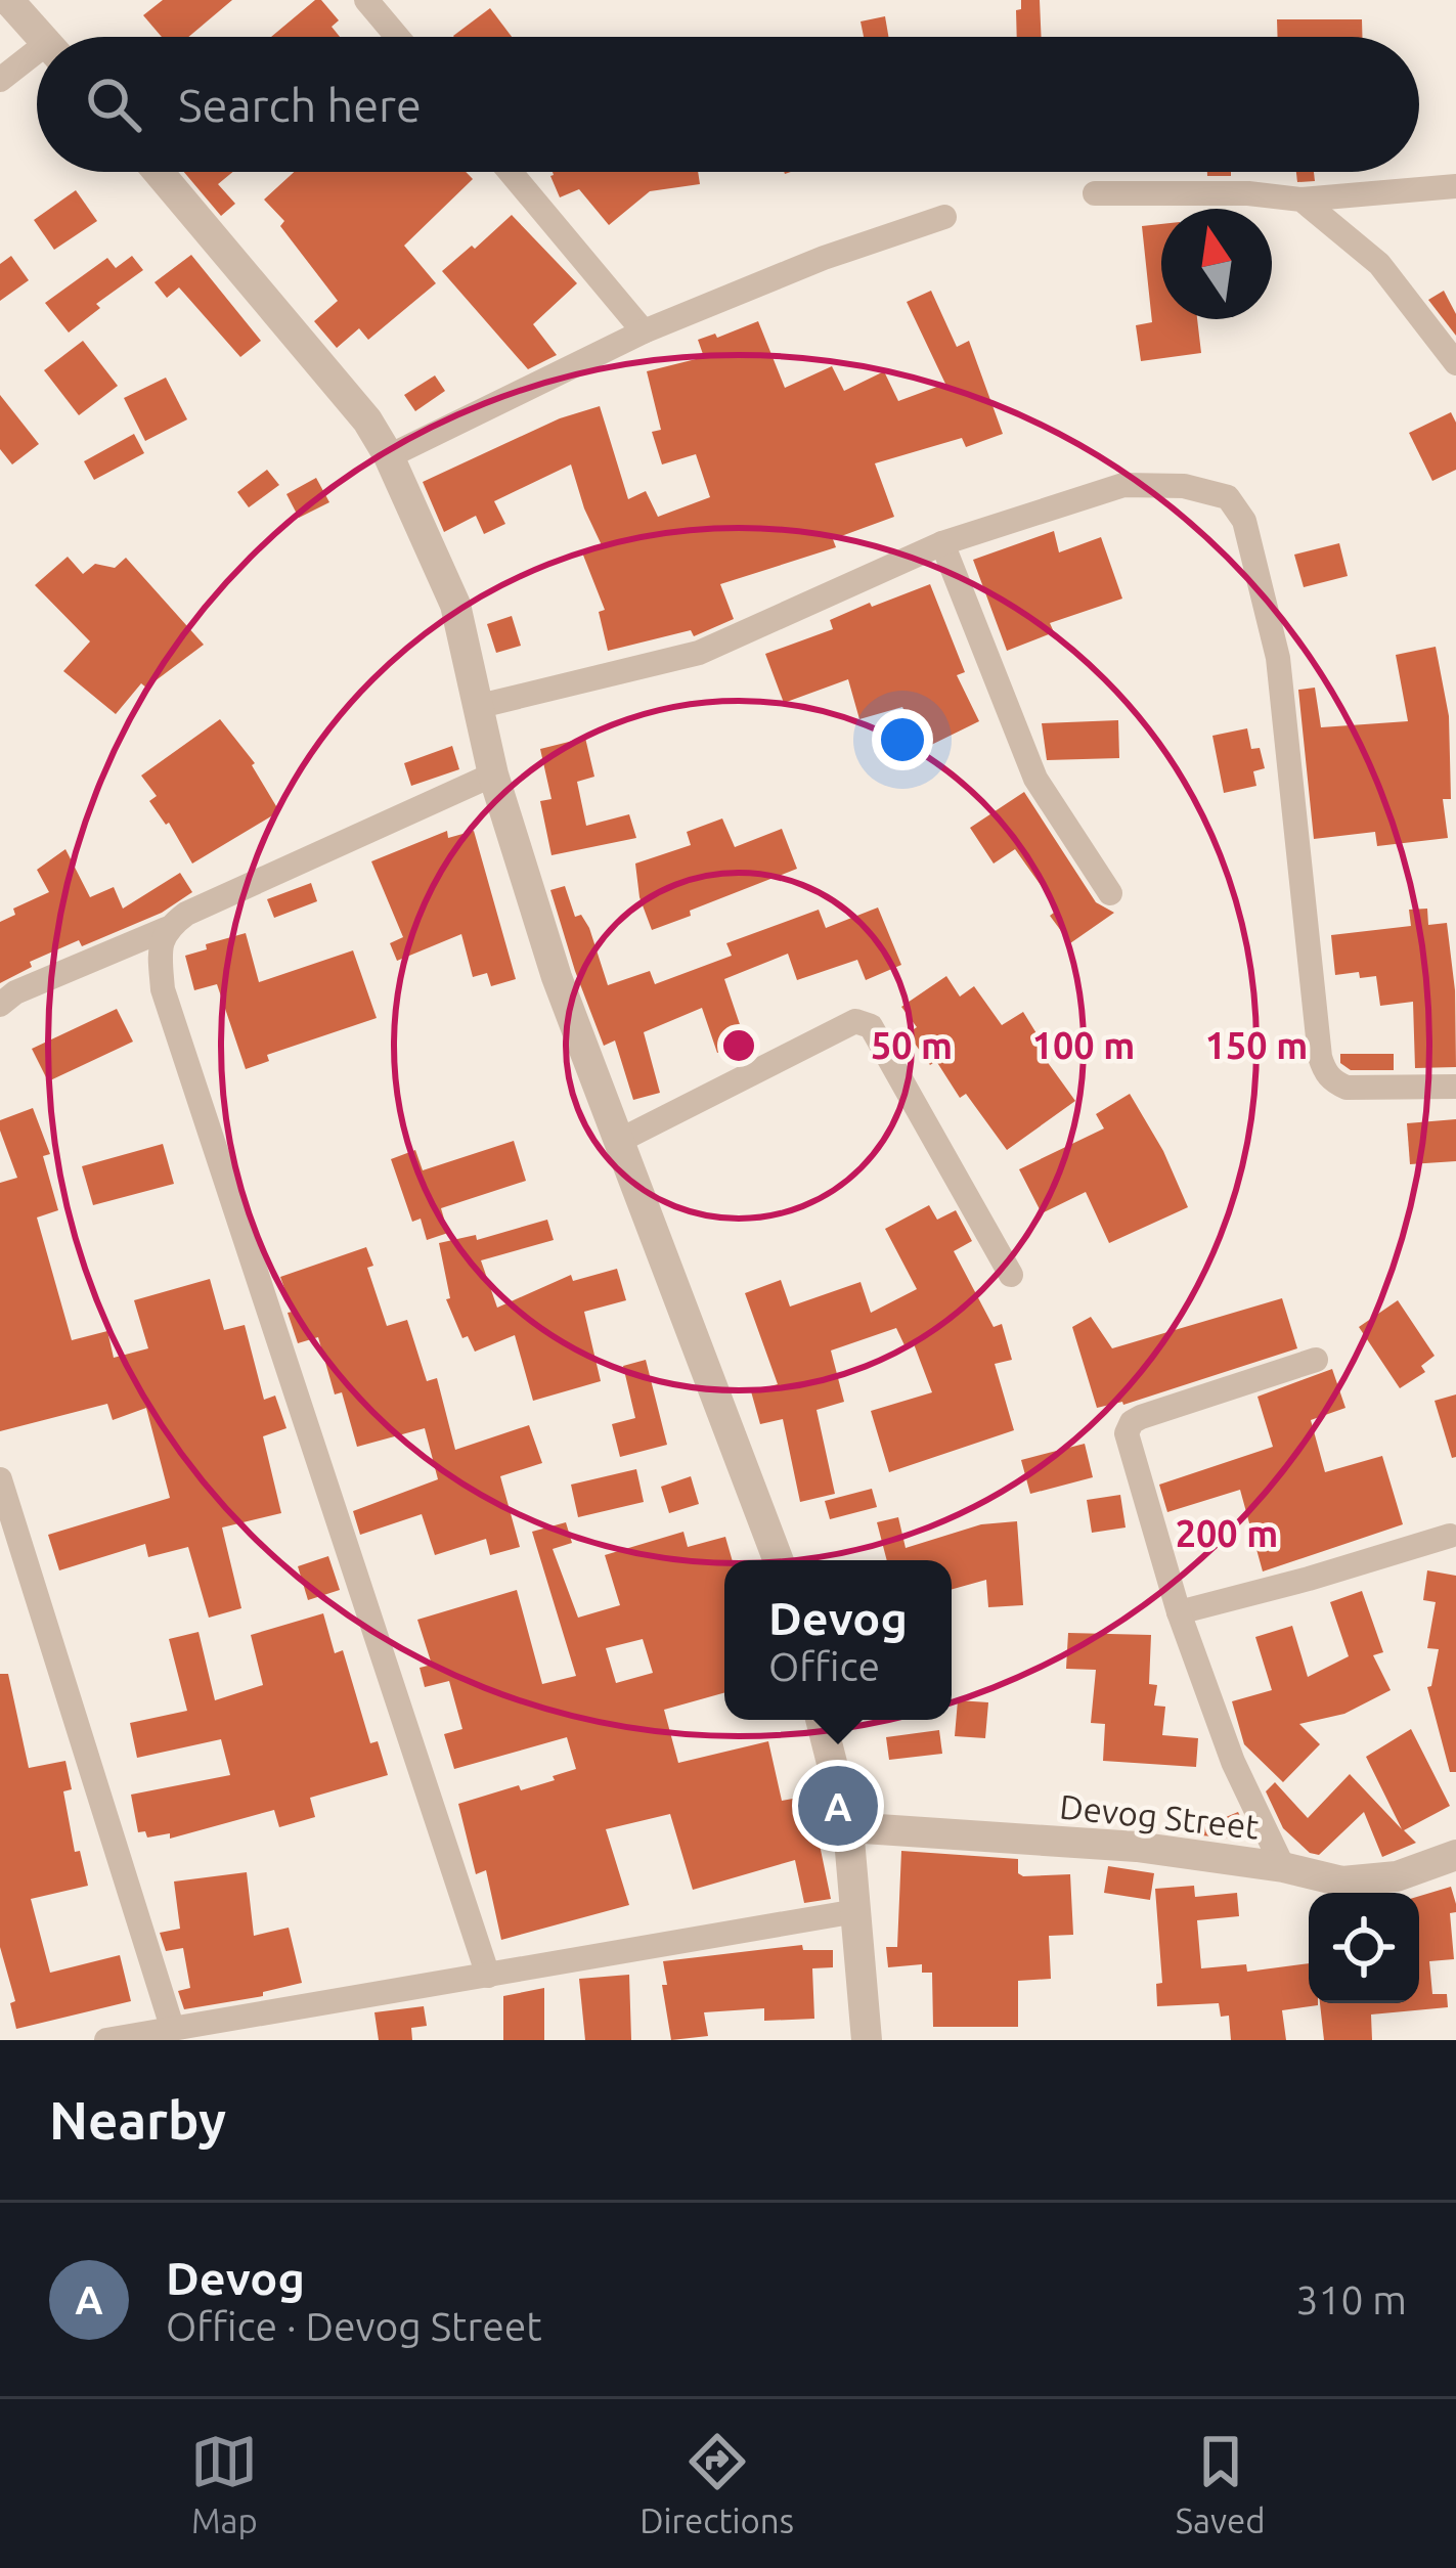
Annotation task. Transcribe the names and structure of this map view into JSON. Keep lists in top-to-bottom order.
{
  "streets": {
    "street": ["Devog Street"]
  },
  "north": "top",
  "page": {
    "search": "Search here",
    "popup": ["Devog", "Office"],
    "pins": "A",
    "heading": "Nearby",
    "list": [
      {
        "mark": "A",
        "name": "Devog",
        "note": "Office · Devog Street",
        "value": "310 m"
      }
    ],
    "nav": ["Map", "Directions", "Saved"]
  },
  "rings": [
    "50 m",
    "100 m",
    "150 m",
    "200 m"
  ]
}
